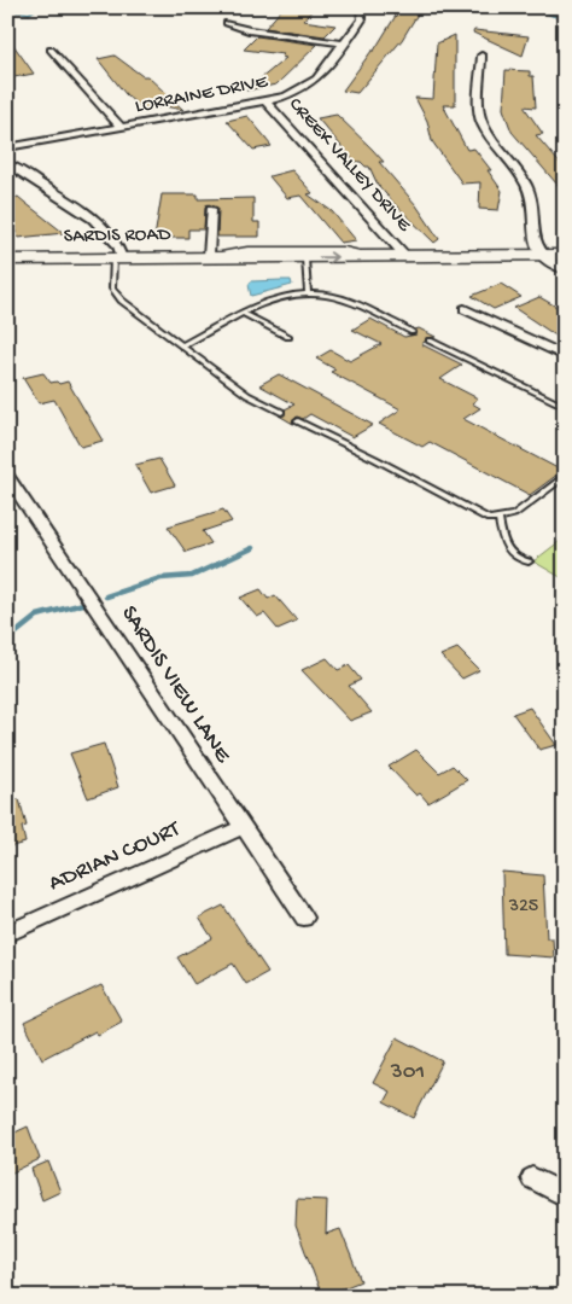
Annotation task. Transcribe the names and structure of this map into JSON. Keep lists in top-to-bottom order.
{
  "streets": {
    "main road": ["SARDIS ROAD"],
    "street": [
      "LORRAINE DRIVE",
      "CREEK VALLEY DRIVE",
      "SARDIS VIEW LANE",
      "ADRIAN COURT"
    ]
  },
  "crossings": [
    ["LORRAINE DRIVE", "CREEK VALLEY DRIVE"],
    ["CREEK VALLEY DRIVE", "SARDIS ROAD"],
    ["SARDIS VIEW LANE", "ADRIAN COURT"]
  ],
  "house_numbers": ["325", "301"]
}
